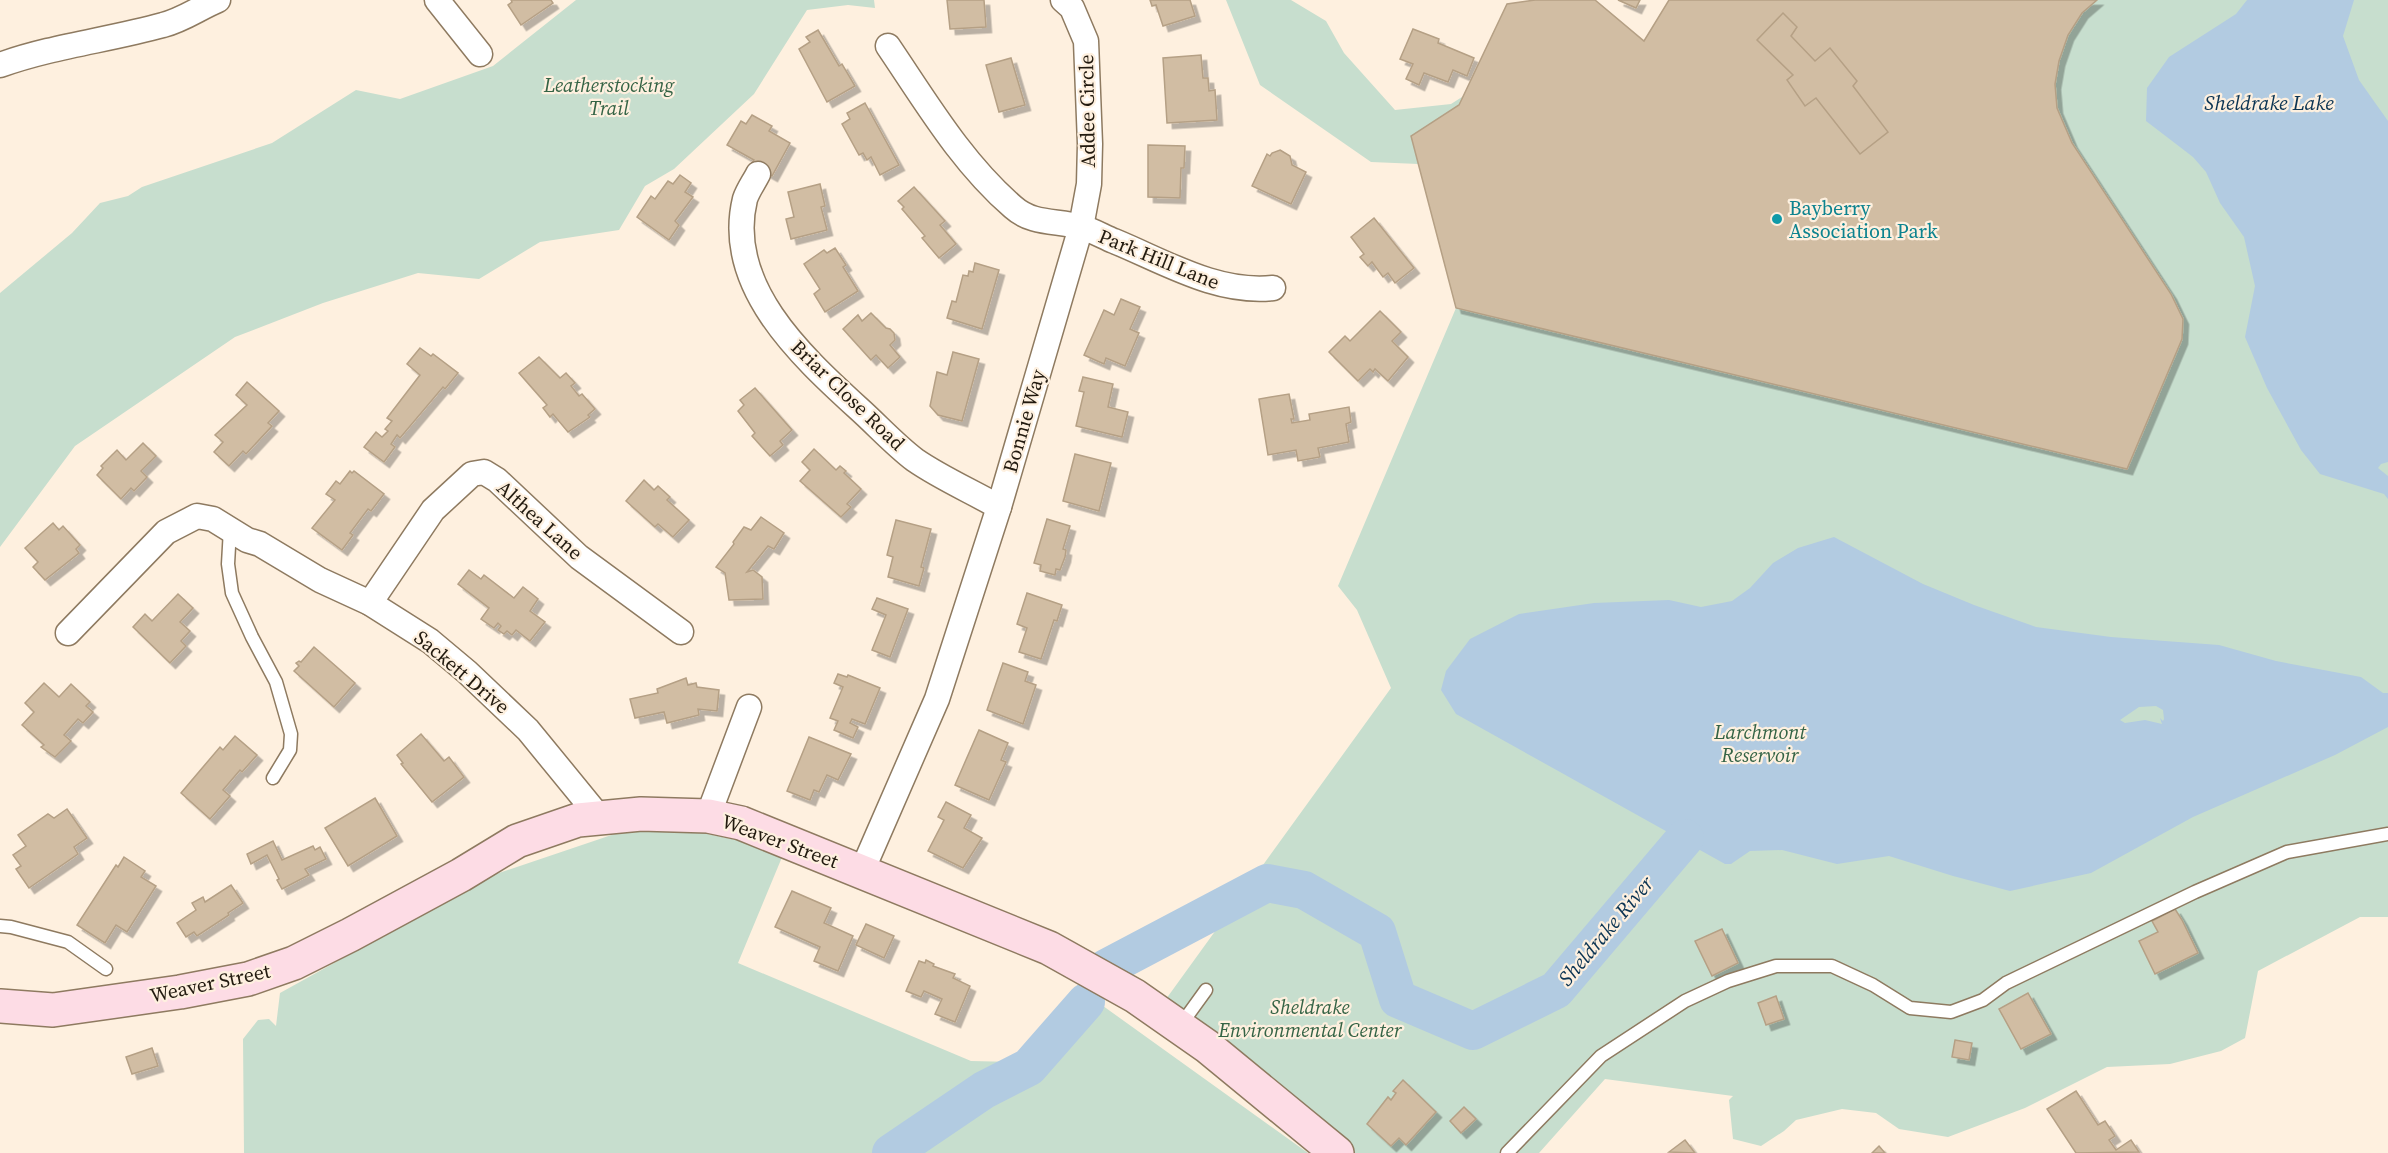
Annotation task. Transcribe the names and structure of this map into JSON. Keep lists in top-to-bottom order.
{
  "streets": {
    "main road": ["Weaver Street"],
    "street": [
      "Addee Circle",
      "Park Hill Lane",
      "Briar Close Road",
      "Bonnie Way",
      "Althea Lane",
      "Sackett Drive"
    ]
  },
  "crossings": [
    ["Addee Circle", "Park Hill Lane"],
    ["Addee Circle", "Bonnie Way"],
    ["Park Hill Lane", "Bonnie Way"],
    ["Briar Close Road", "Bonnie Way"],
    ["Bonnie Way", "Weaver Street"],
    ["Althea Lane", "Sackett Drive"],
    ["Sackett Drive", "Weaver Street"]
  ],
  "water": ["Sheldrake Lake", "Sheldrake River"],
  "parks": ["Leatherstocking Trail", "Larchmont Reservoir", "Sheldrake Environmental Center"],
  "places": ["Bayberry Association Park"]
}
